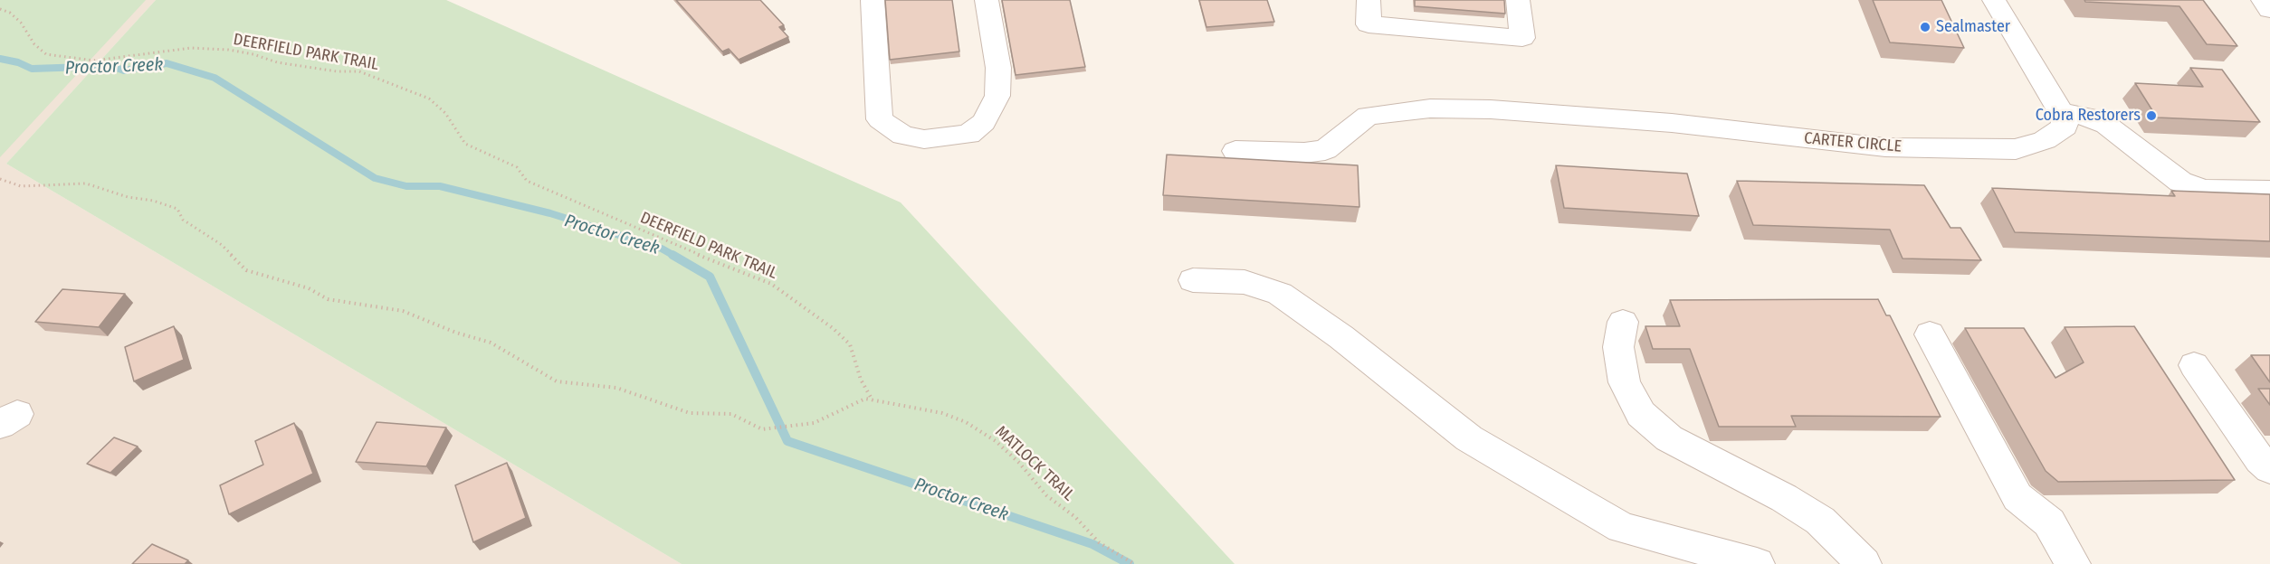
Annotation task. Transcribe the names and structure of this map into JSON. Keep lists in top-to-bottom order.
{
  "streets": {
    "street": ["CARTER CIRCLE"],
    "path": ["DEERFIELD PARK TRAIL", "MATLOCK TRAIL"]
  },
  "crossings": [
    ["DEERFIELD PARK TRAIL", "MATLOCK TRAIL"]
  ],
  "water": ["Proctor Creek"],
  "places": ["Sealmaster", "Cobra Restorers"]
}
